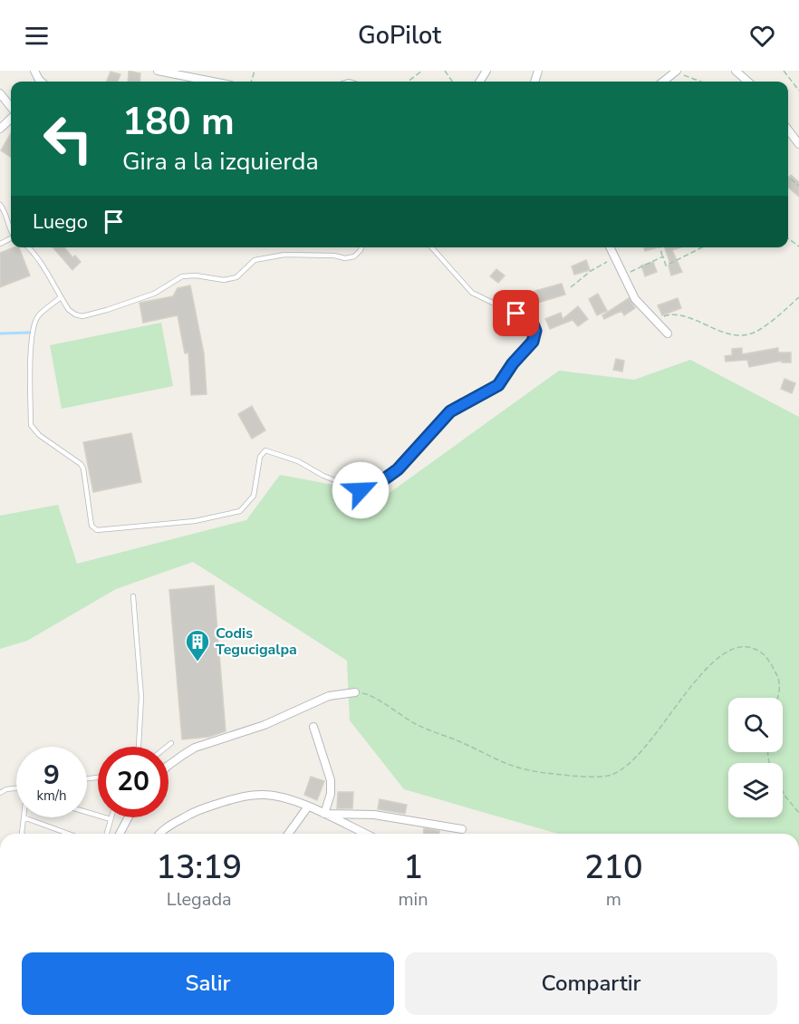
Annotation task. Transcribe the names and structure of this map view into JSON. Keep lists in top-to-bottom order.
{
  "places": {
    "building": ["Codis Tegucigalpa"]
  },
  "page": {
    "header": "GoPilot",
    "turn": ["180 m", "Gira a la izquierda"],
    "then": "Luego",
    "speed": "9 km/h",
    "limit": "20",
    "eta": [
      "13:19",
      "Llegada",
      "1",
      "min",
      "210",
      "m"
    ],
    "buttons": ["Salir", "Compartir"]
  }
}
